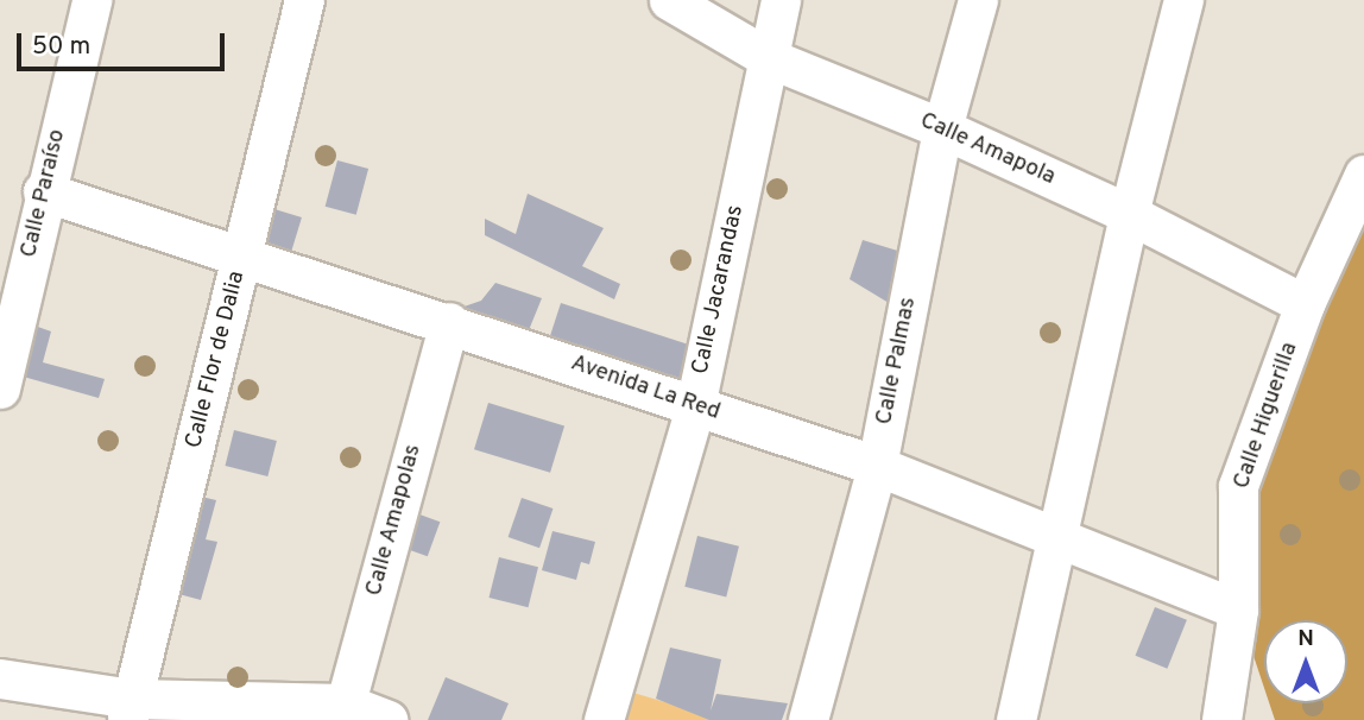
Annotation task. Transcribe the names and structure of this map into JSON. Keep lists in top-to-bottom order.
{
  "streets": {
    "street": [
      "Calle Amapola",
      "Calle Paraíso",
      "Calle Jacarandas",
      "Calle Flor de Dalia",
      "Calle Palmas",
      "Avenida La Red",
      "Calle Higuerilla",
      "Calle Amapolas"
    ]
  },
  "crossings": [
    ["Calle Amapola", "Calle Jacarandas"],
    ["Calle Amapola", "Calle Palmas"],
    ["Calle Amapola", "Calle Higuerilla"],
    ["Calle Paraíso", "Avenida La Red"],
    ["Calle Jacarandas", "Avenida La Red"],
    ["Calle Flor de Dalia", "Avenida La Red"],
    ["Calle Palmas", "Avenida La Red"],
    ["Avenida La Red", "Calle Higuerilla"],
    ["Avenida La Red", "Calle Amapolas"]
  ],
  "scale_bar": "50 m",
  "north": "top"
}
